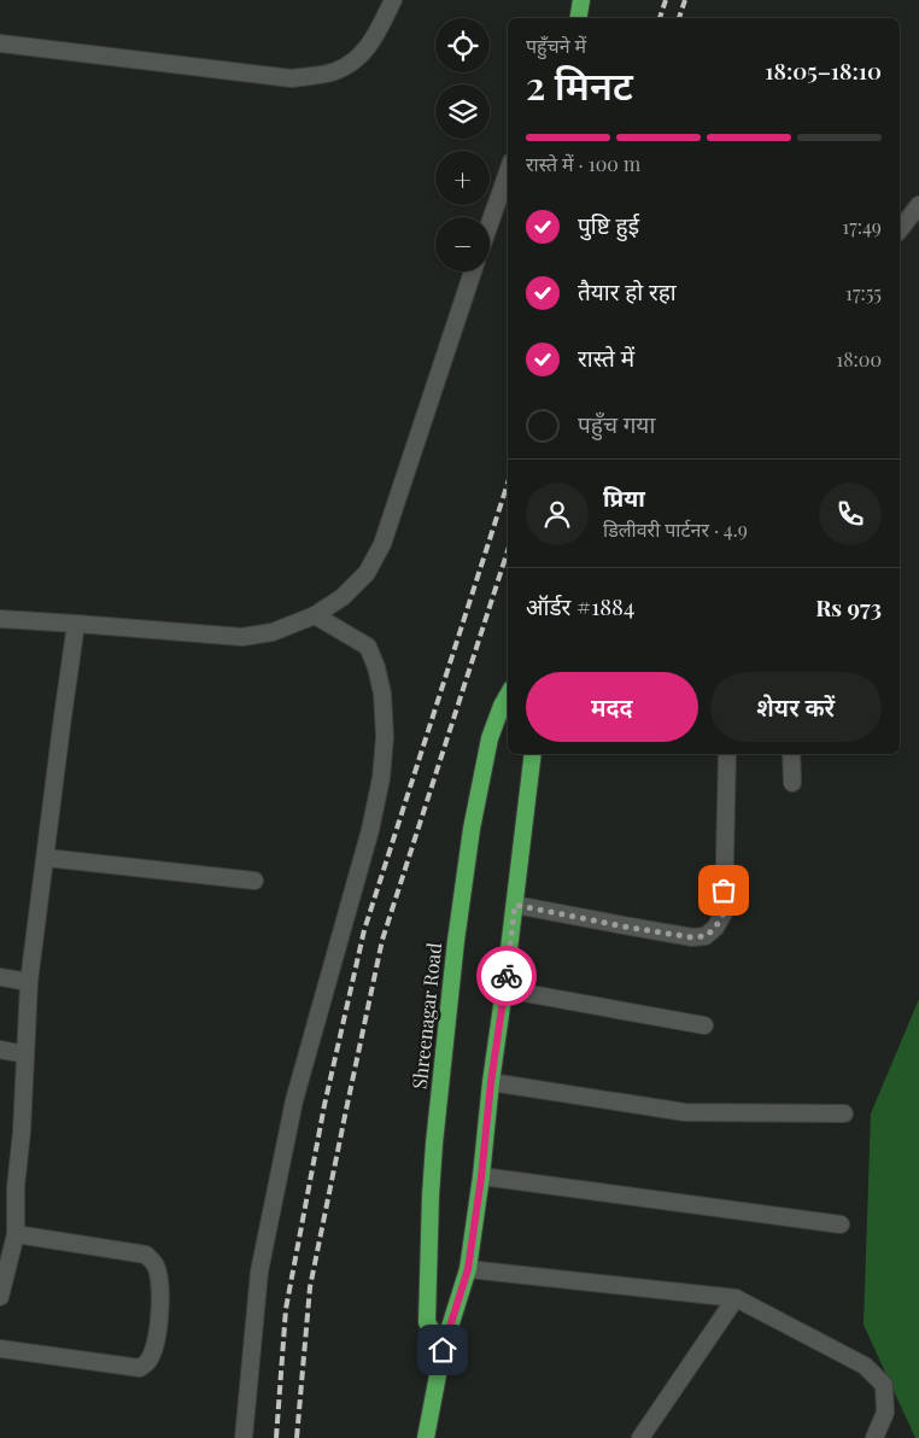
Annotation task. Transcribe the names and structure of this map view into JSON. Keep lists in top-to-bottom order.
{
  "streets": {
    "highway": ["Shreenagar Road"]
  },
  "page": {
    "map_buttons": ["+", "−"],
    "heading": ["2 मिनट", "पहुँचने में", "18:05–18:10"],
    "panel": [
      "प्रिया",
      "डिलीवरी पार्टनर · 4.9",
      "ऑर्डर #1884",
      "Rs 973"
    ],
    "bar": "रास्ते में · 100 m",
    "list": [
      ["पुष्टि हुई", "17:49"],
      ["तैयार हो रहा", "17:55"],
      ["रास्ते में", "18:00"],
      "पहुँच गया"
    ],
    "buttons": ["मदद", "शेयर करें"]
  }
}
